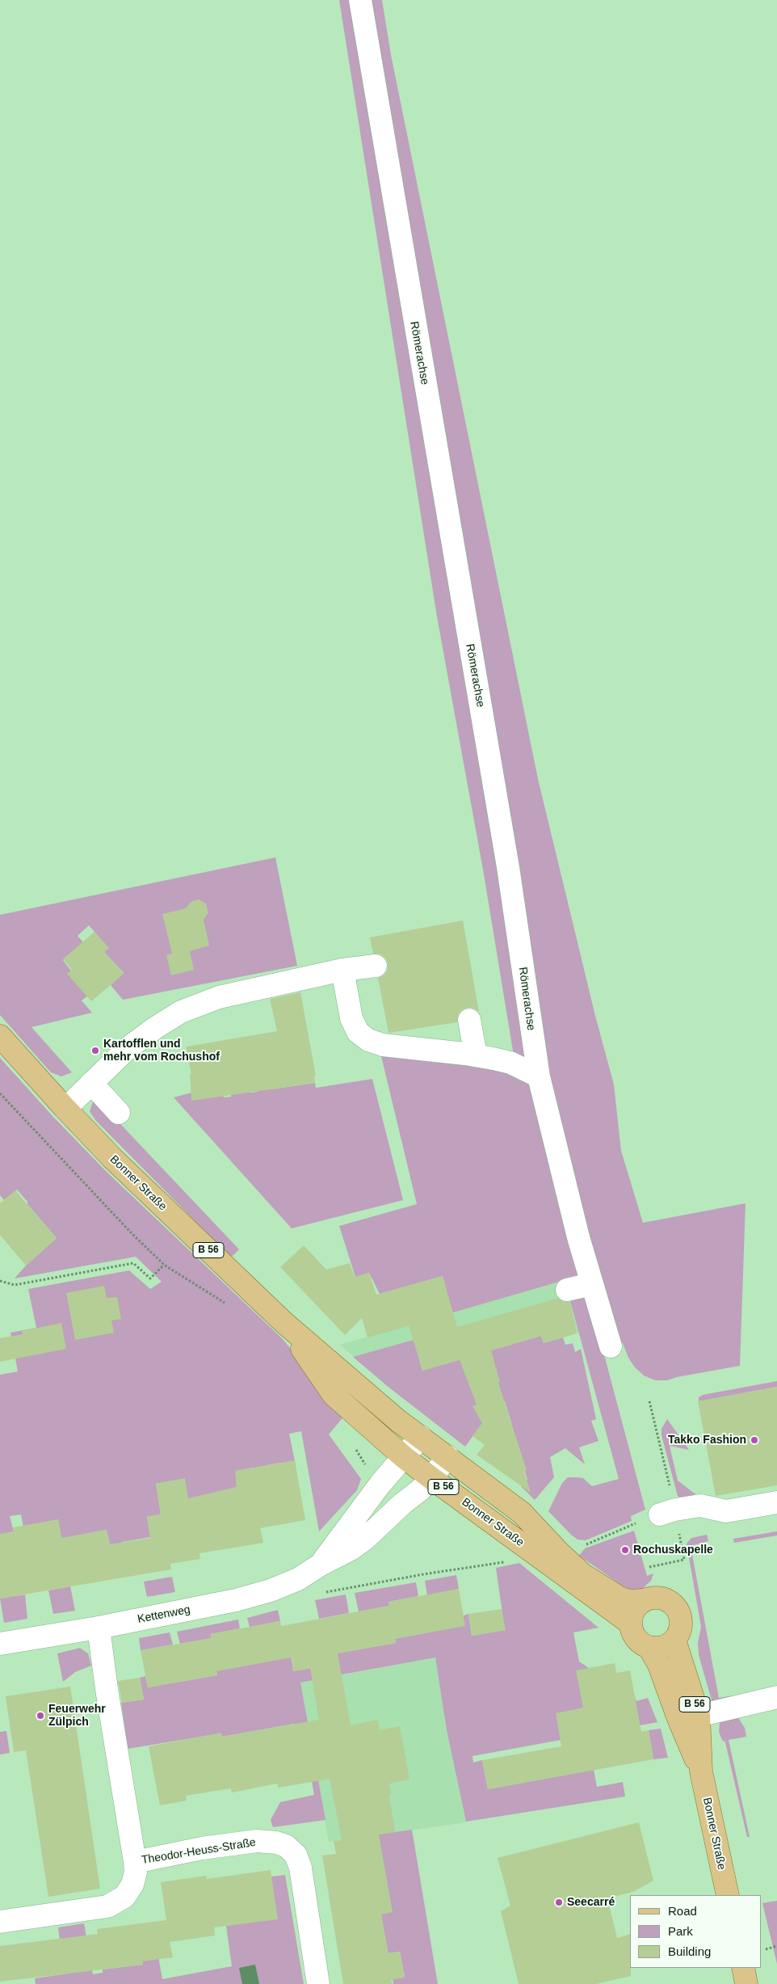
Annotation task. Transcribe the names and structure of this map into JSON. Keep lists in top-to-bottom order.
{
  "streets": {
    "main road": ["Bonner Straße", "B 56"],
    "street": ["Römerachse", "Kettenweg", "Theodor-Heuss-Straße"]
  },
  "crossings": [
    ["Bonner Straße", "Kettenweg"],
    ["Kettenweg", "Theodor-Heuss-Straße"]
  ],
  "places": [
    "Kartofflen und mehr vom Rochushof",
    "Takko Fashion",
    "Rochuskapelle",
    "Feuerwehr Zülpich",
    "Seecarré"
  ],
  "legend": ["Road", "Park", "Building"]
}
